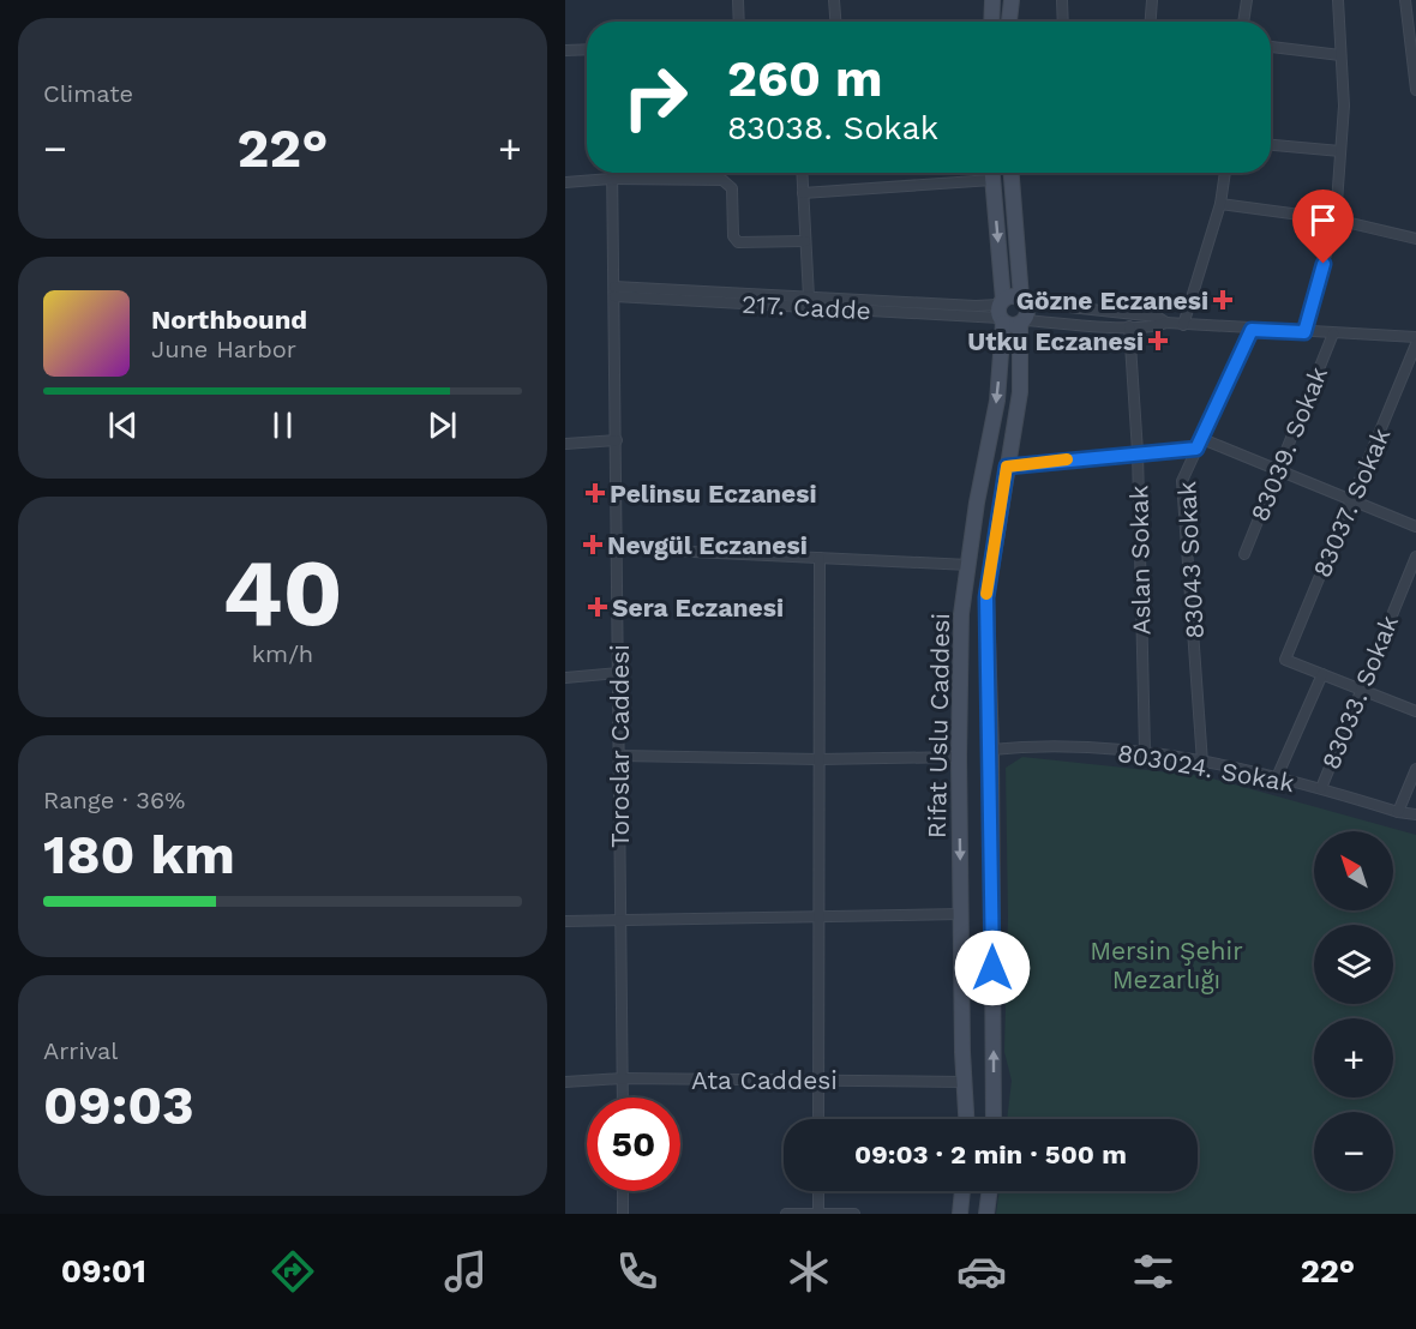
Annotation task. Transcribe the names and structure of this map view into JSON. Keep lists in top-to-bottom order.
{
  "streets": {
    "main road": ["Rifat Uslu Caddesi"],
    "street": [
      "217. Cadde",
      "83039. Sokak",
      "83037. Sokak",
      "Aslan Sokak",
      "83043 Sokak",
      "83033. Sokak",
      "Toroslar Caddesi",
      "803024. Sokak",
      "Ata Caddesi"
    ]
  },
  "crossings": [
    ["217. Cadde", "Rifat Uslu Caddesi"],
    ["217. Cadde", "Toroslar Caddesi"],
    ["Aslan Sokak", "803024. Sokak"],
    ["83043 Sokak", "803024. Sokak"],
    ["83033. Sokak", "803024. Sokak"],
    ["Rifat Uslu Caddesi", "803024. Sokak"],
    ["Rifat Uslu Caddesi", "Ata Caddesi"],
    ["Toroslar Caddesi", "Ata Caddesi"]
  ],
  "parks": ["Mersin Şehir Mezarlığı"],
  "places": {
    "health": [
      "Gözne Eczanesi",
      "Utku Eczanesi",
      "Pelinsu Eczanesi",
      "Nevgül Eczanesi",
      "Sera Eczanesi"
    ]
  },
  "north": "top left",
  "page": {
    "tile": [
      "Climate",
      ["40", "km/h"],
      ["Range · 36%", "180 km"],
      ["Arrival", "09:03"]
    ],
    "turn": ["260 m", "83038. Sokak"],
    "heat": ["−", "22°", "+"],
    "song": ["Northbound", "June Harbor"],
    "map_buttons": ["+", "−"],
    "limit": "50",
    "trip": "09:03 · 2 min · 500 m",
    "tabs": ["09:01", "22°"]
  }
}
